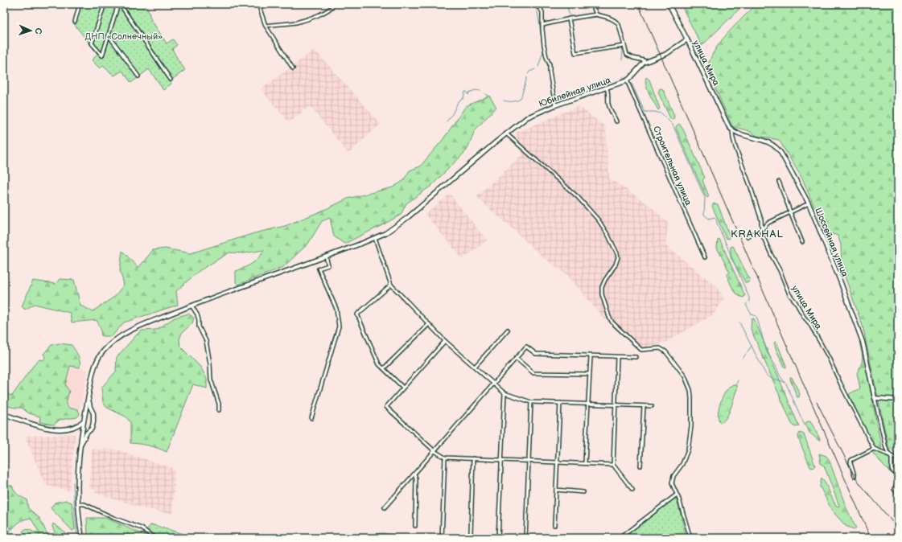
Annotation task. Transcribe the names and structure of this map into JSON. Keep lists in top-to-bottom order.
{
  "streets": {
    "main road": ["улица Мира", "Юбилейная улица", "Шоссейная улица"],
    "street": ["Строительная улица"]
  },
  "crossings": [
    ["улица Мира", "Юбилейная улица"],
    ["улица Мира", "Шоссейная улица"],
    ["Юбилейная улица", "Строительная улица"]
  ],
  "districts": ["KRAKHAL"],
  "parks": ["ДНП «Солнечный»"],
  "north": "right"
}
